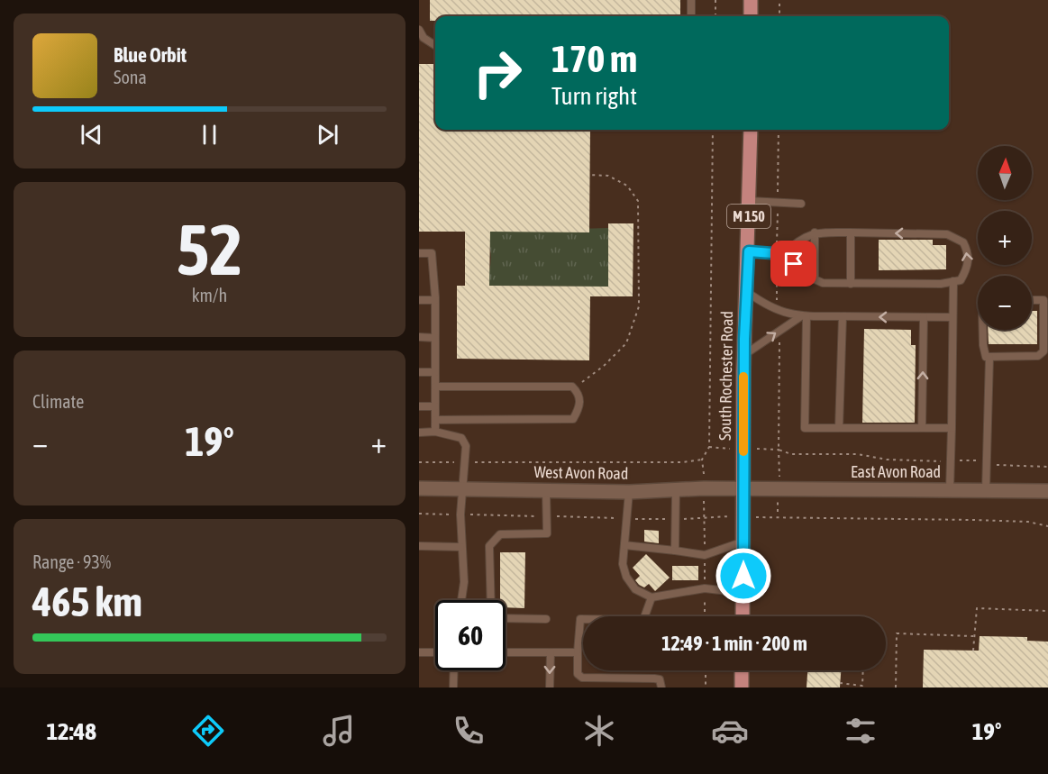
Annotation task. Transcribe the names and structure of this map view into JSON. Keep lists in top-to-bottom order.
{
  "streets": {
    "main road": [
      "M 150",
      "South Rochester Road",
      "East Avon Road",
      "West Avon Road"
    ]
  },
  "crossings": [
    ["South Rochester Road", "East Avon Road"],
    ["South Rochester Road", "West Avon Road"],
    ["East Avon Road", "West Avon Road"]
  ],
  "north": "top",
  "page": {
    "turn": ["170 m", "Turn right"],
    "song": ["Blue Orbit", "Sona"],
    "map_buttons": ["+", "−"],
    "tile": [
      ["52", "km/h"],
      "Climate",
      ["Range · 93%", "465 km"]
    ],
    "heat": ["−", "19°", "+"],
    "limit": "60",
    "trip": "12:49 · 1 min · 200 m",
    "tabs": ["12:48", "19°"]
  }
}
